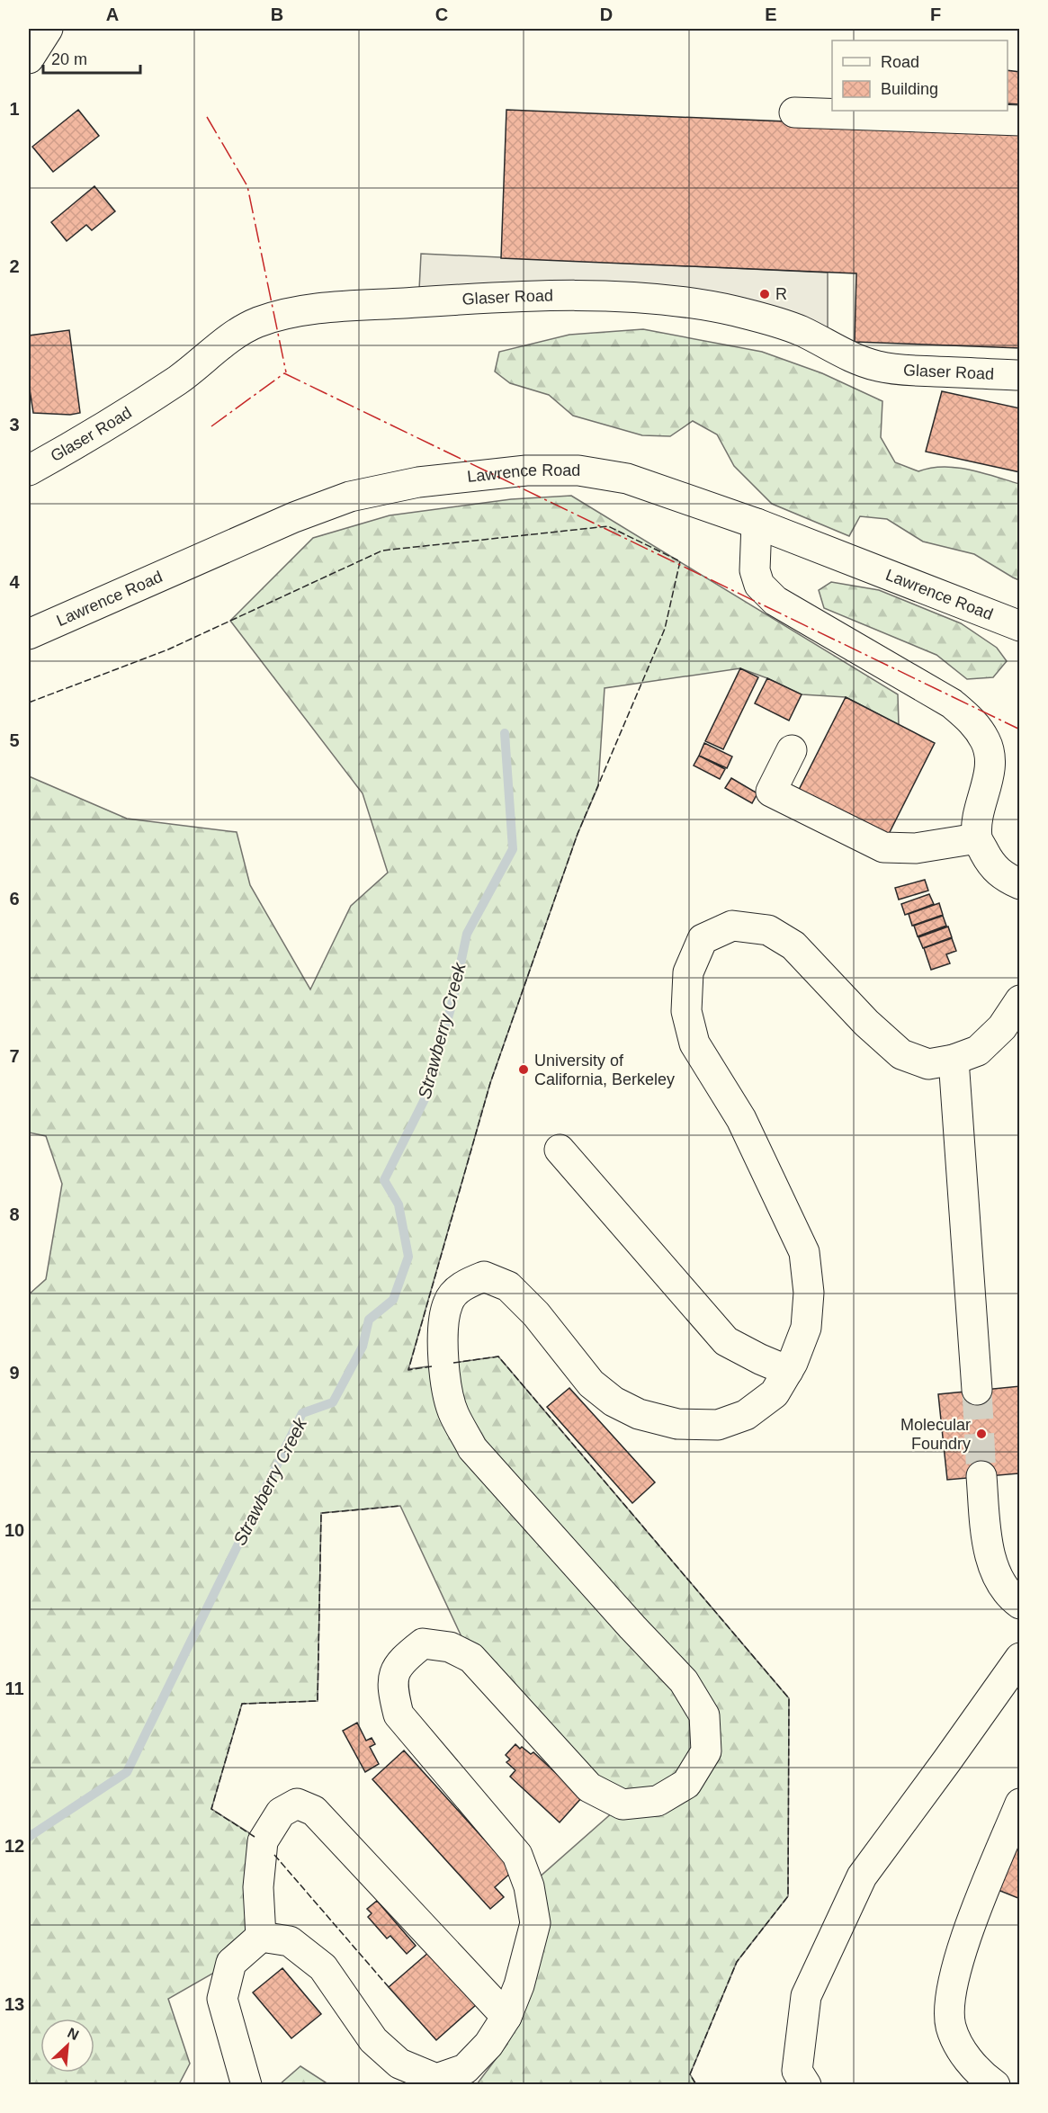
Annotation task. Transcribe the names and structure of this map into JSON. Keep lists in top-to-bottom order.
{
  "streets": {
    "lane": ["Glaser Road", "Lawrence Road"]
  },
  "water": ["Strawberry Creek"],
  "places": ["R", "University of California, Berkeley", "Molecular Foundry"],
  "legend": ["Road", "Building"],
  "scale_bar": "20 m",
  "north": "top right",
  "grid": {
    "columns": [
      "A",
      "B",
      "C",
      "D",
      "E",
      "F"
    ],
    "rows": [
      "1",
      "2",
      "3",
      "4",
      "5",
      "6",
      "7",
      "8",
      "9",
      "10",
      "11",
      "12",
      "13"
    ]
  }
}
